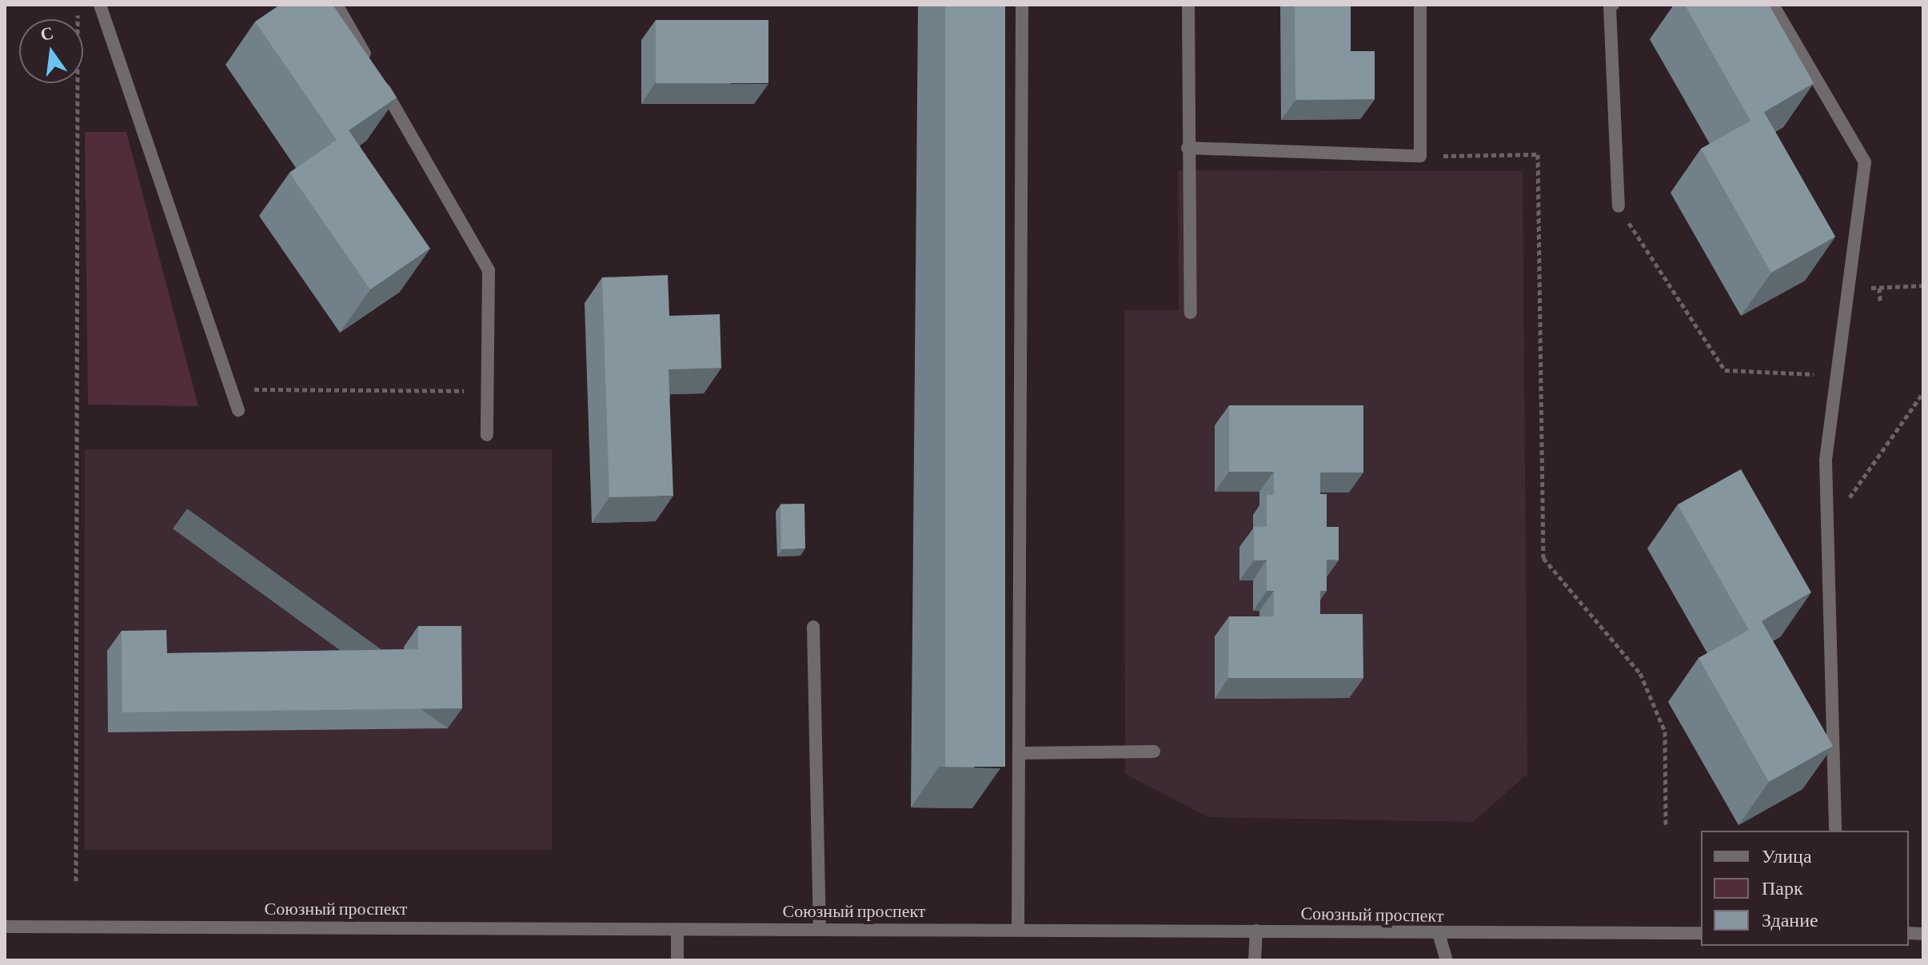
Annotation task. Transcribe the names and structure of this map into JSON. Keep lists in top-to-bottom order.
{
  "streets": {
    "street": ["Союзный проспект"]
  },
  "legend": ["Улица", "Парк", "Здание"],
  "north": "top"
}
